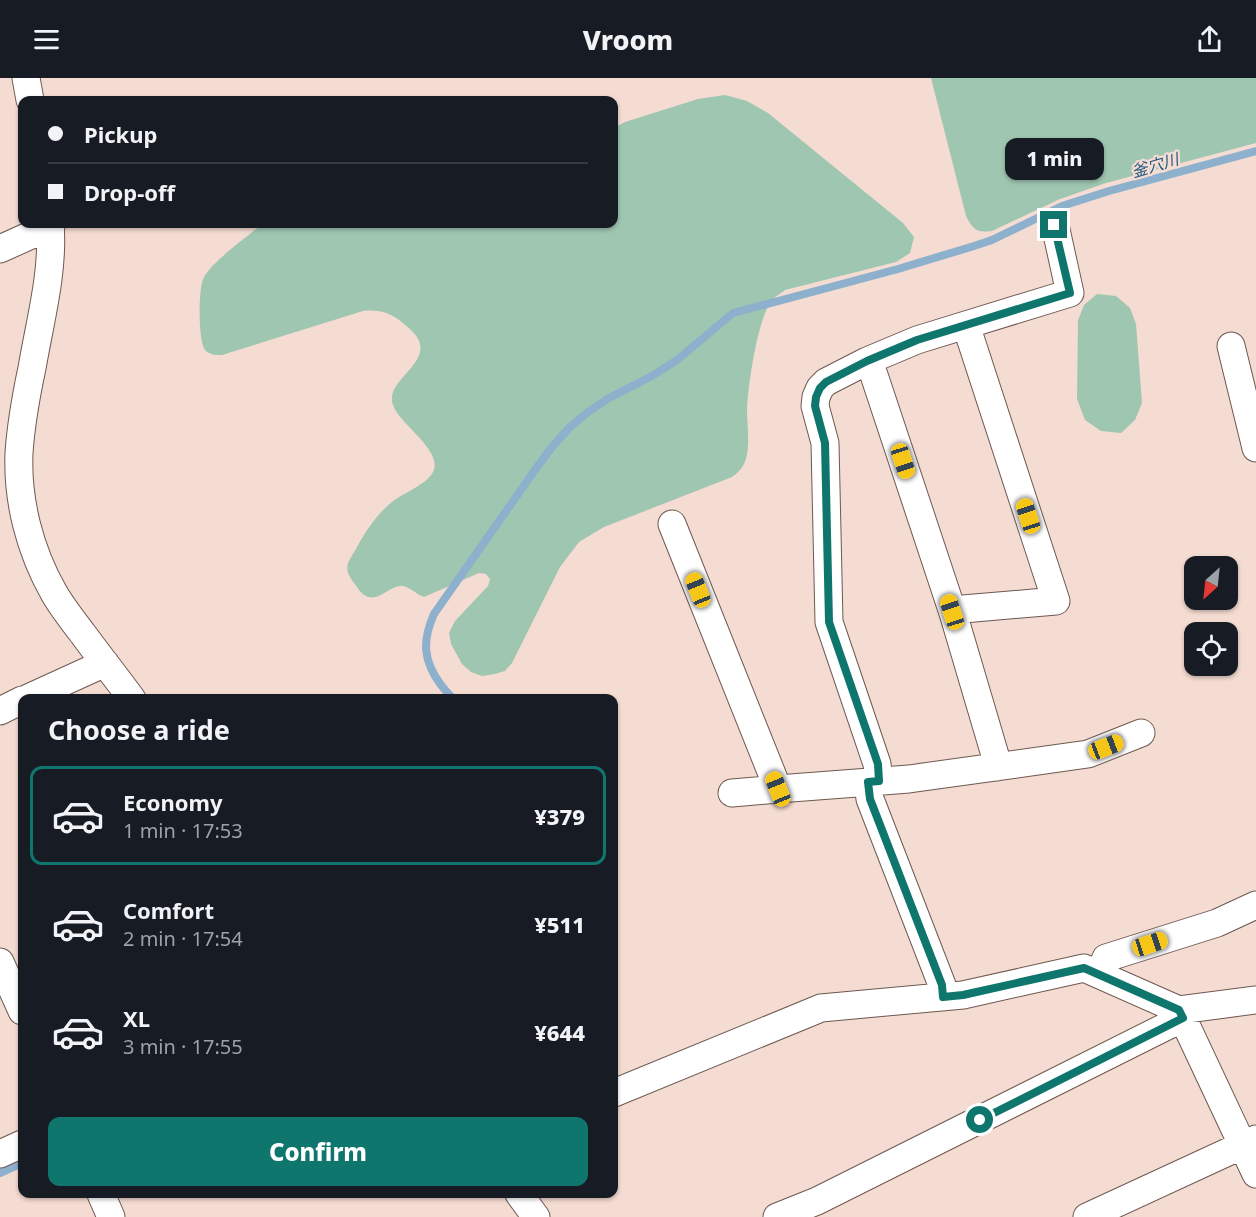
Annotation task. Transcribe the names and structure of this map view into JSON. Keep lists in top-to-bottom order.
{
  "water": ["釜穴川"],
  "north": "bottom left",
  "page": {
    "header": "Vroom",
    "banner": ["Pickup", "Drop-off"],
    "bubble": "1 min",
    "heading": "Choose a ride",
    "list": [
      {
        "name": "Economy",
        "note": "1 min · 17:53",
        "value": "¥379"
      },
      {
        "name": "Comfort",
        "note": "2 min · 17:54",
        "value": "¥511"
      },
      {
        "name": "XL",
        "note": "3 min · 17:55",
        "value": "¥644"
      }
    ],
    "buttons": "Confirm"
  }
}
